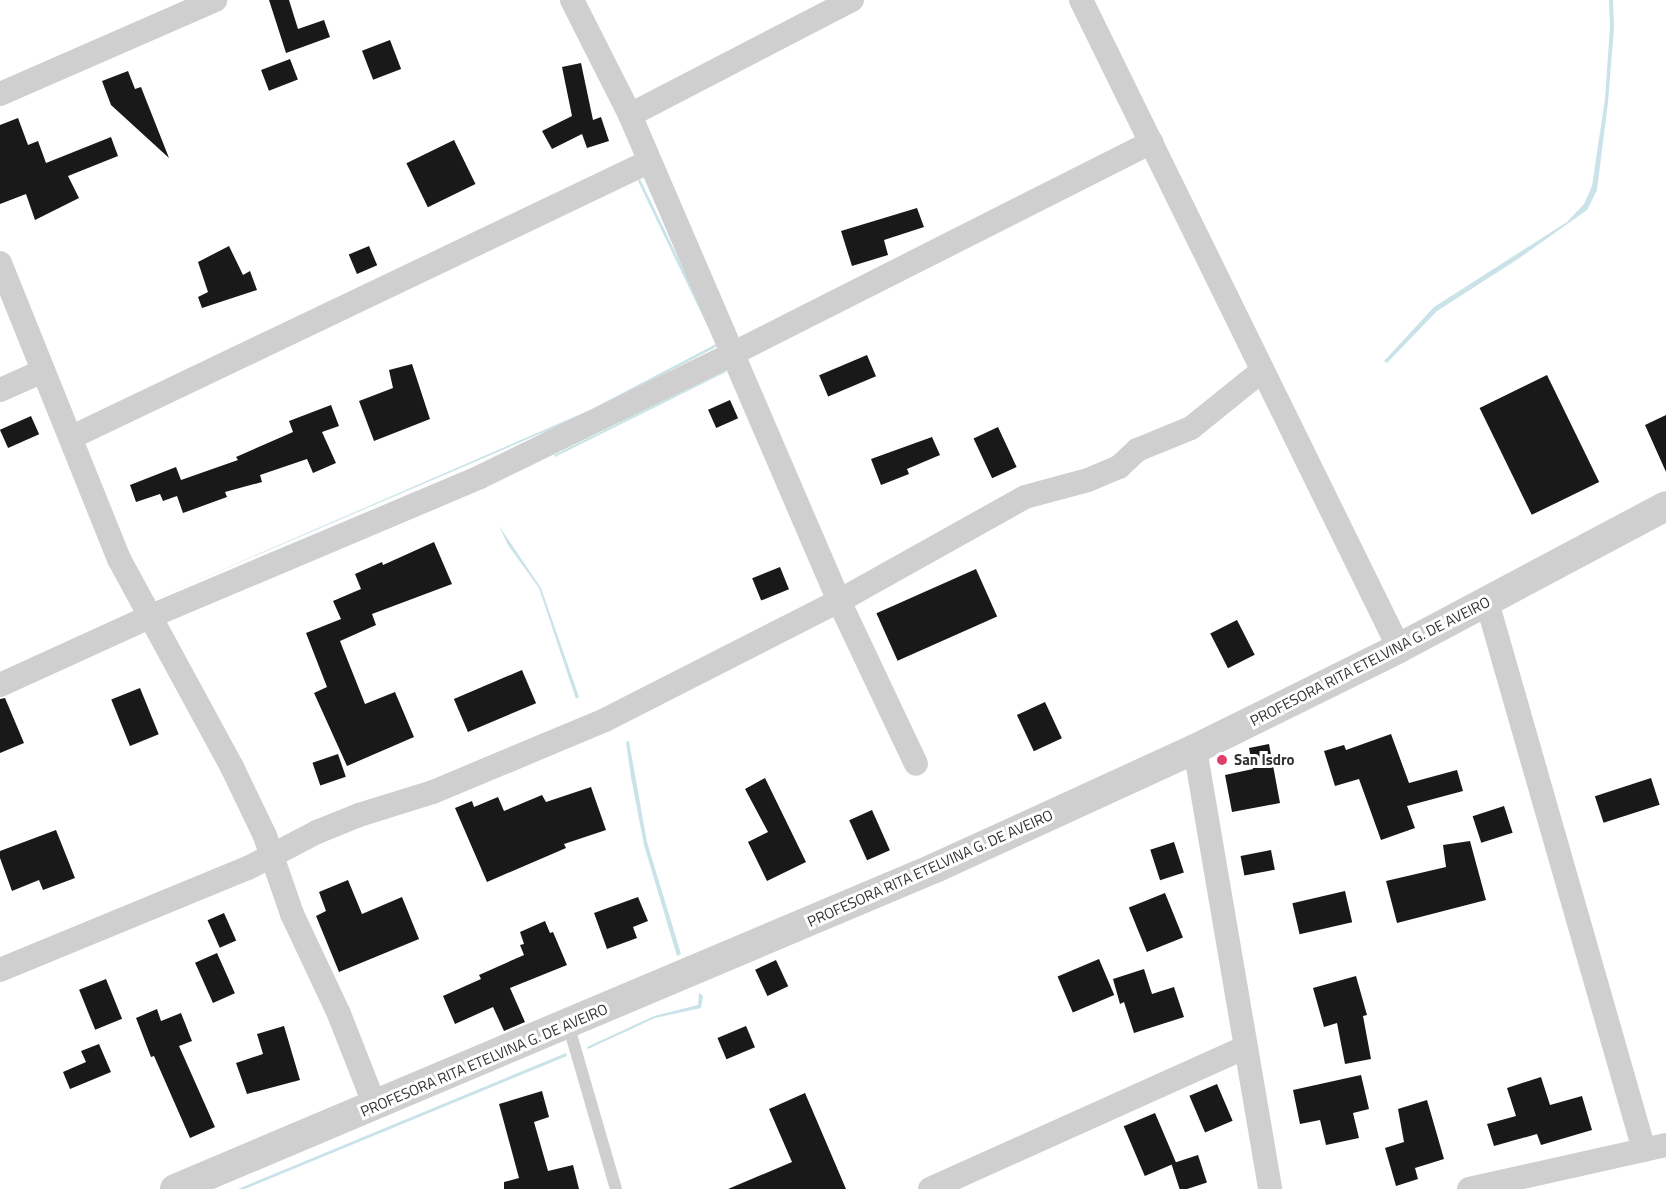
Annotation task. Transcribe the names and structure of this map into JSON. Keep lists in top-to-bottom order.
{
  "streets": {
    "street": ["PROFESORA RITA ETELVINA G. DE AVEIRO"]
  },
  "places": ["San Isdro"]
}
